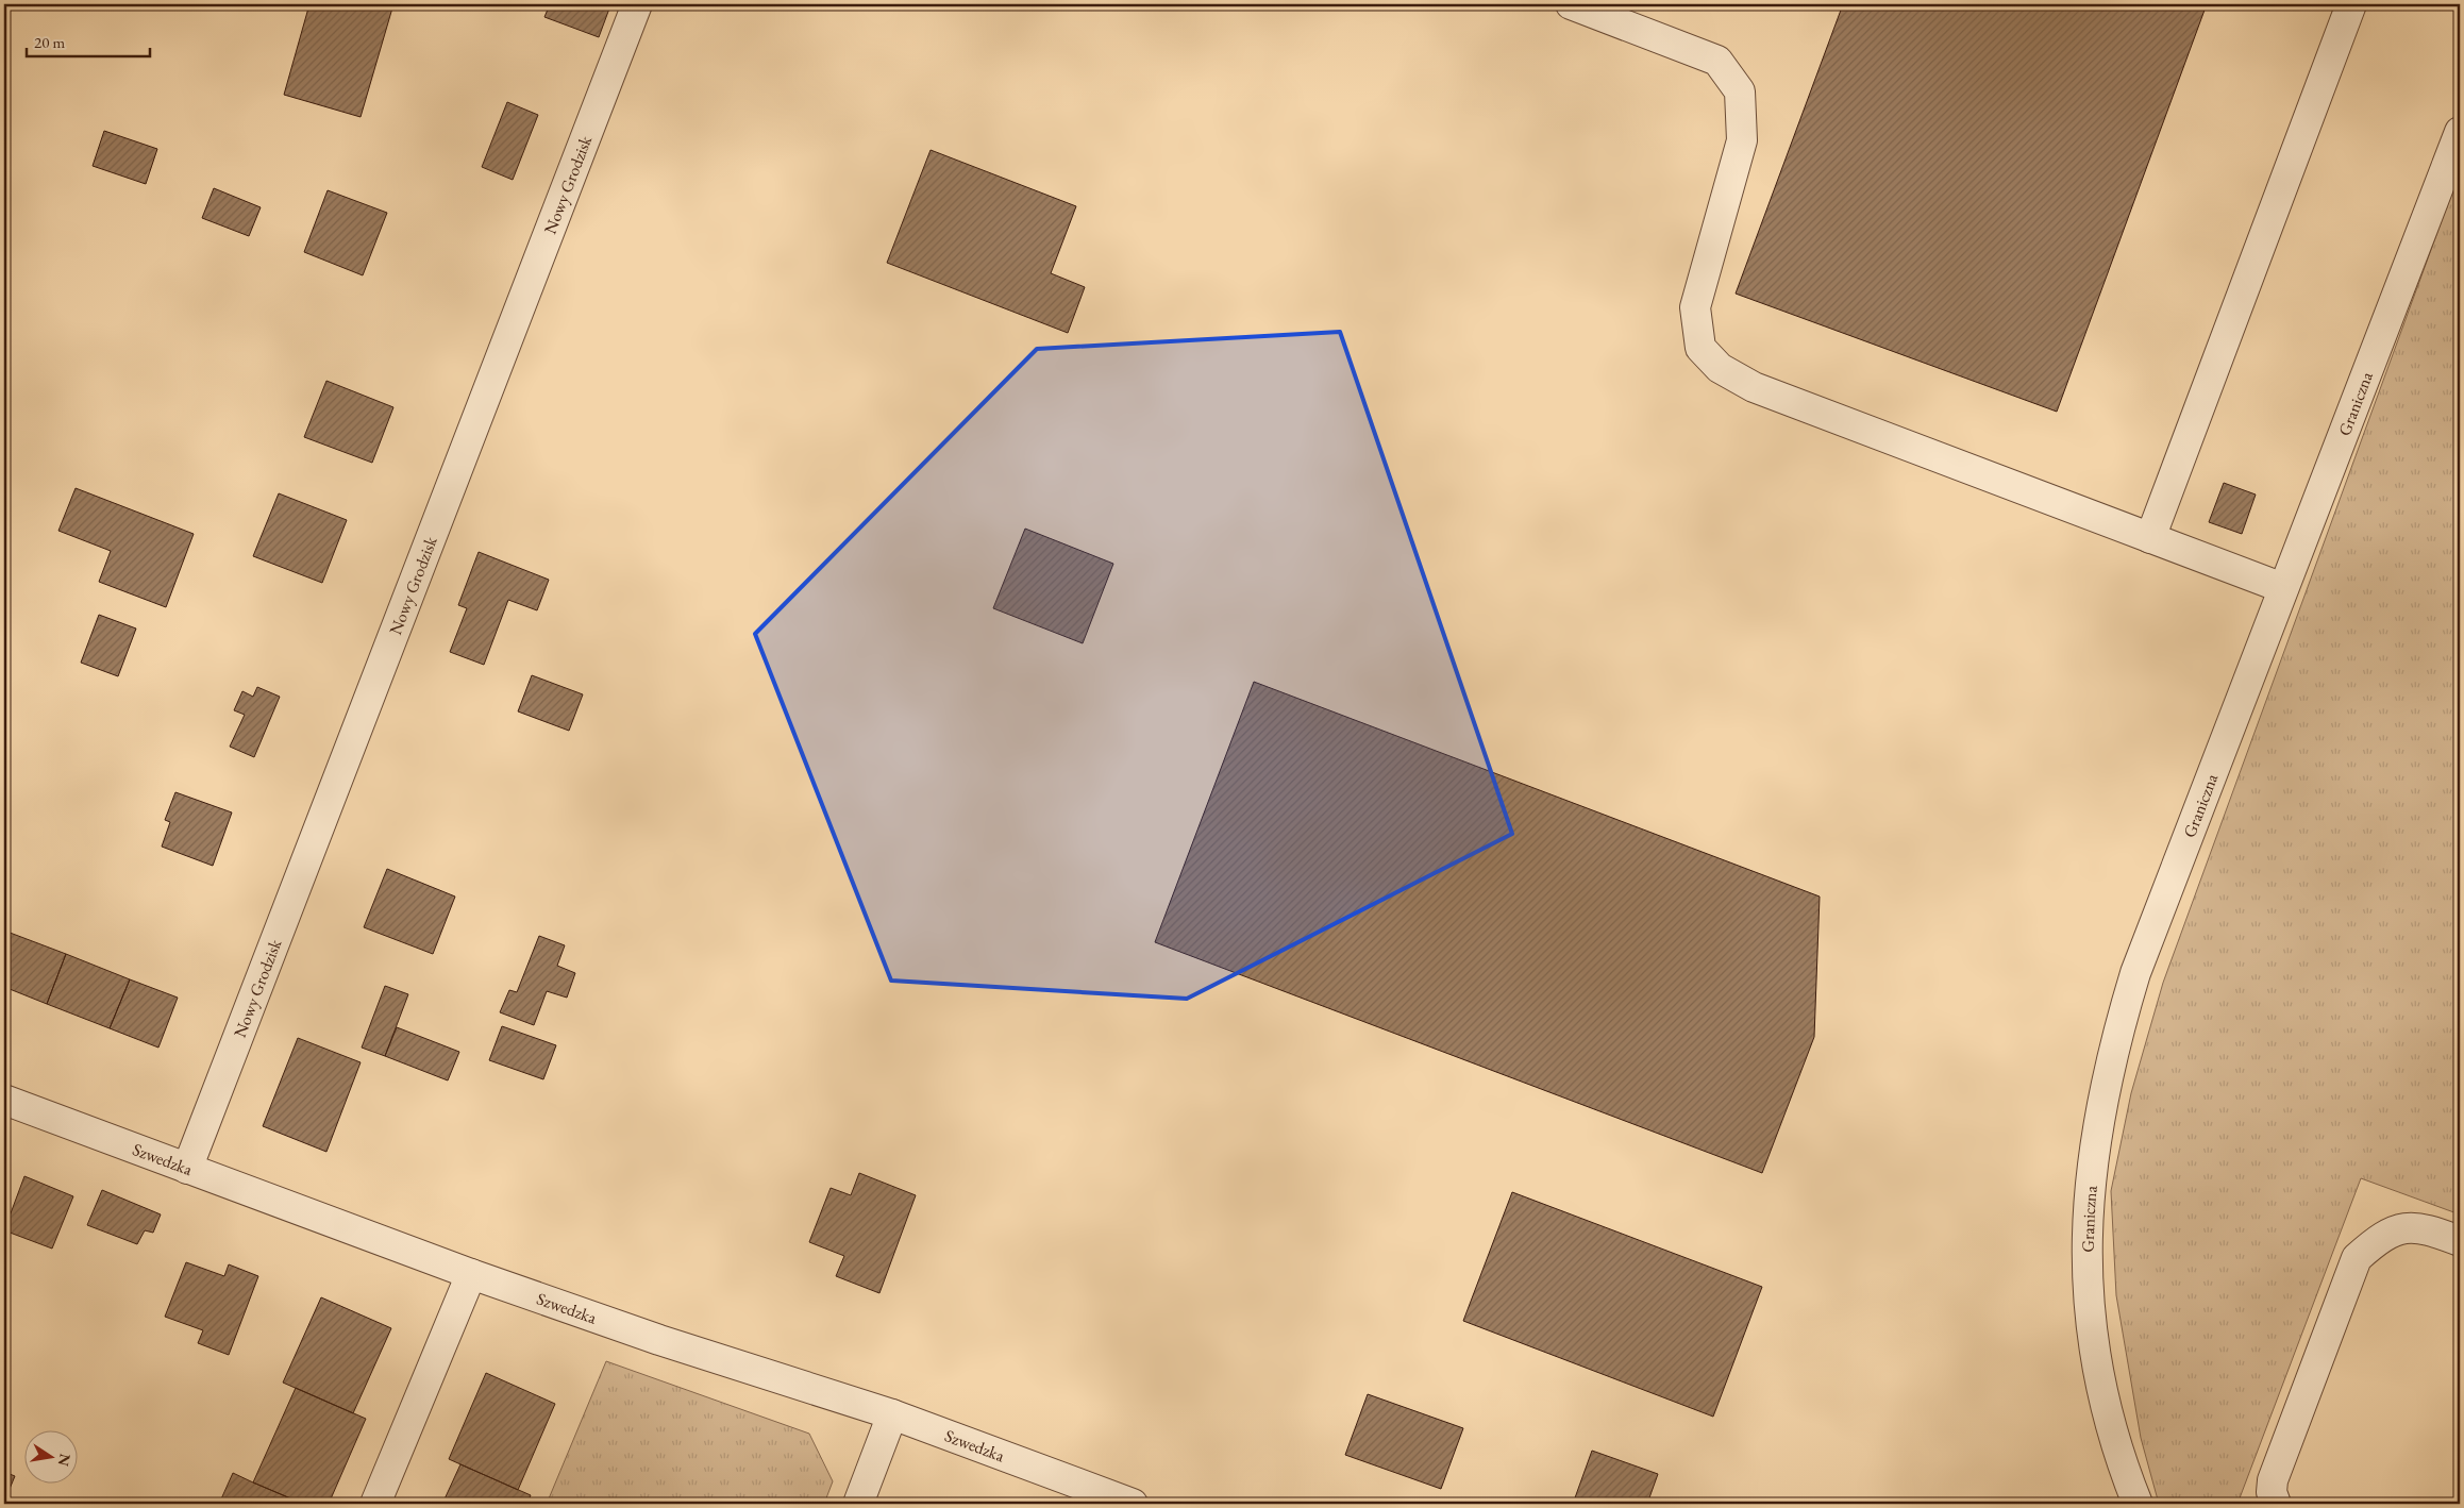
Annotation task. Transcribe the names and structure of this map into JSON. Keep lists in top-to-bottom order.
{
  "streets": {
    "street": ["Nowy Grodzisk", "Graniczna", "Szwedzka"]
  },
  "crossings": [
    ["Nowy Grodzisk", "Szwedzka"]
  ],
  "scale_bar": "20 m",
  "north": "right"
}
